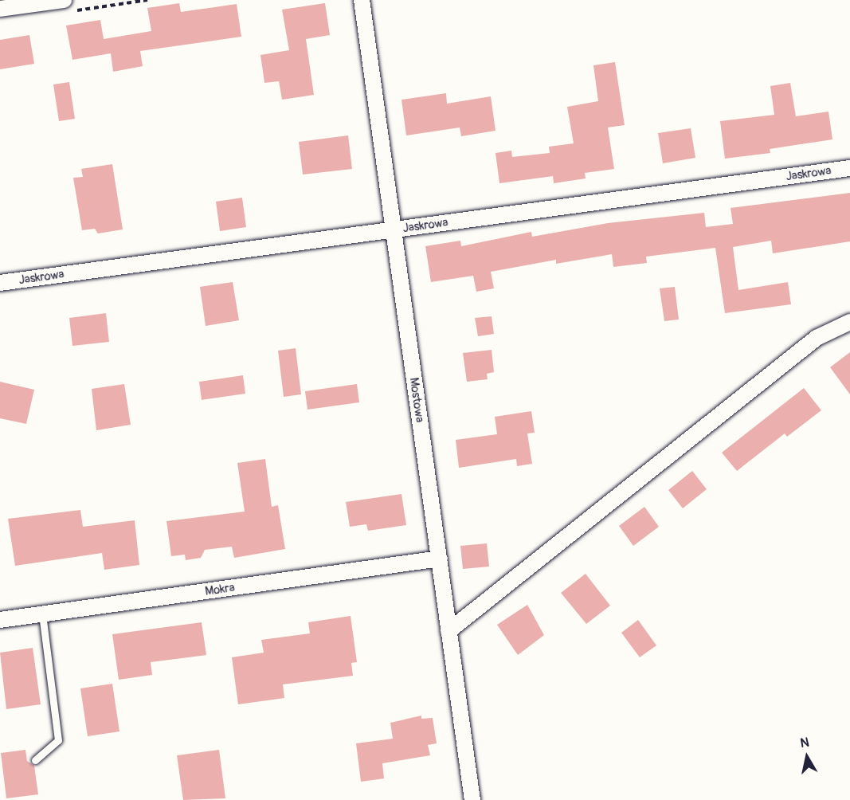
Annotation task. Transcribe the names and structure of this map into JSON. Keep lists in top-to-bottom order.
{
  "streets": {
    "street": ["Jaskrowa", "Mostowa", "Mokra"]
  },
  "crossings": [
    ["Jaskrowa", "Mostowa"],
    ["Mostowa", "Mokra"]
  ],
  "north": "top"
}
